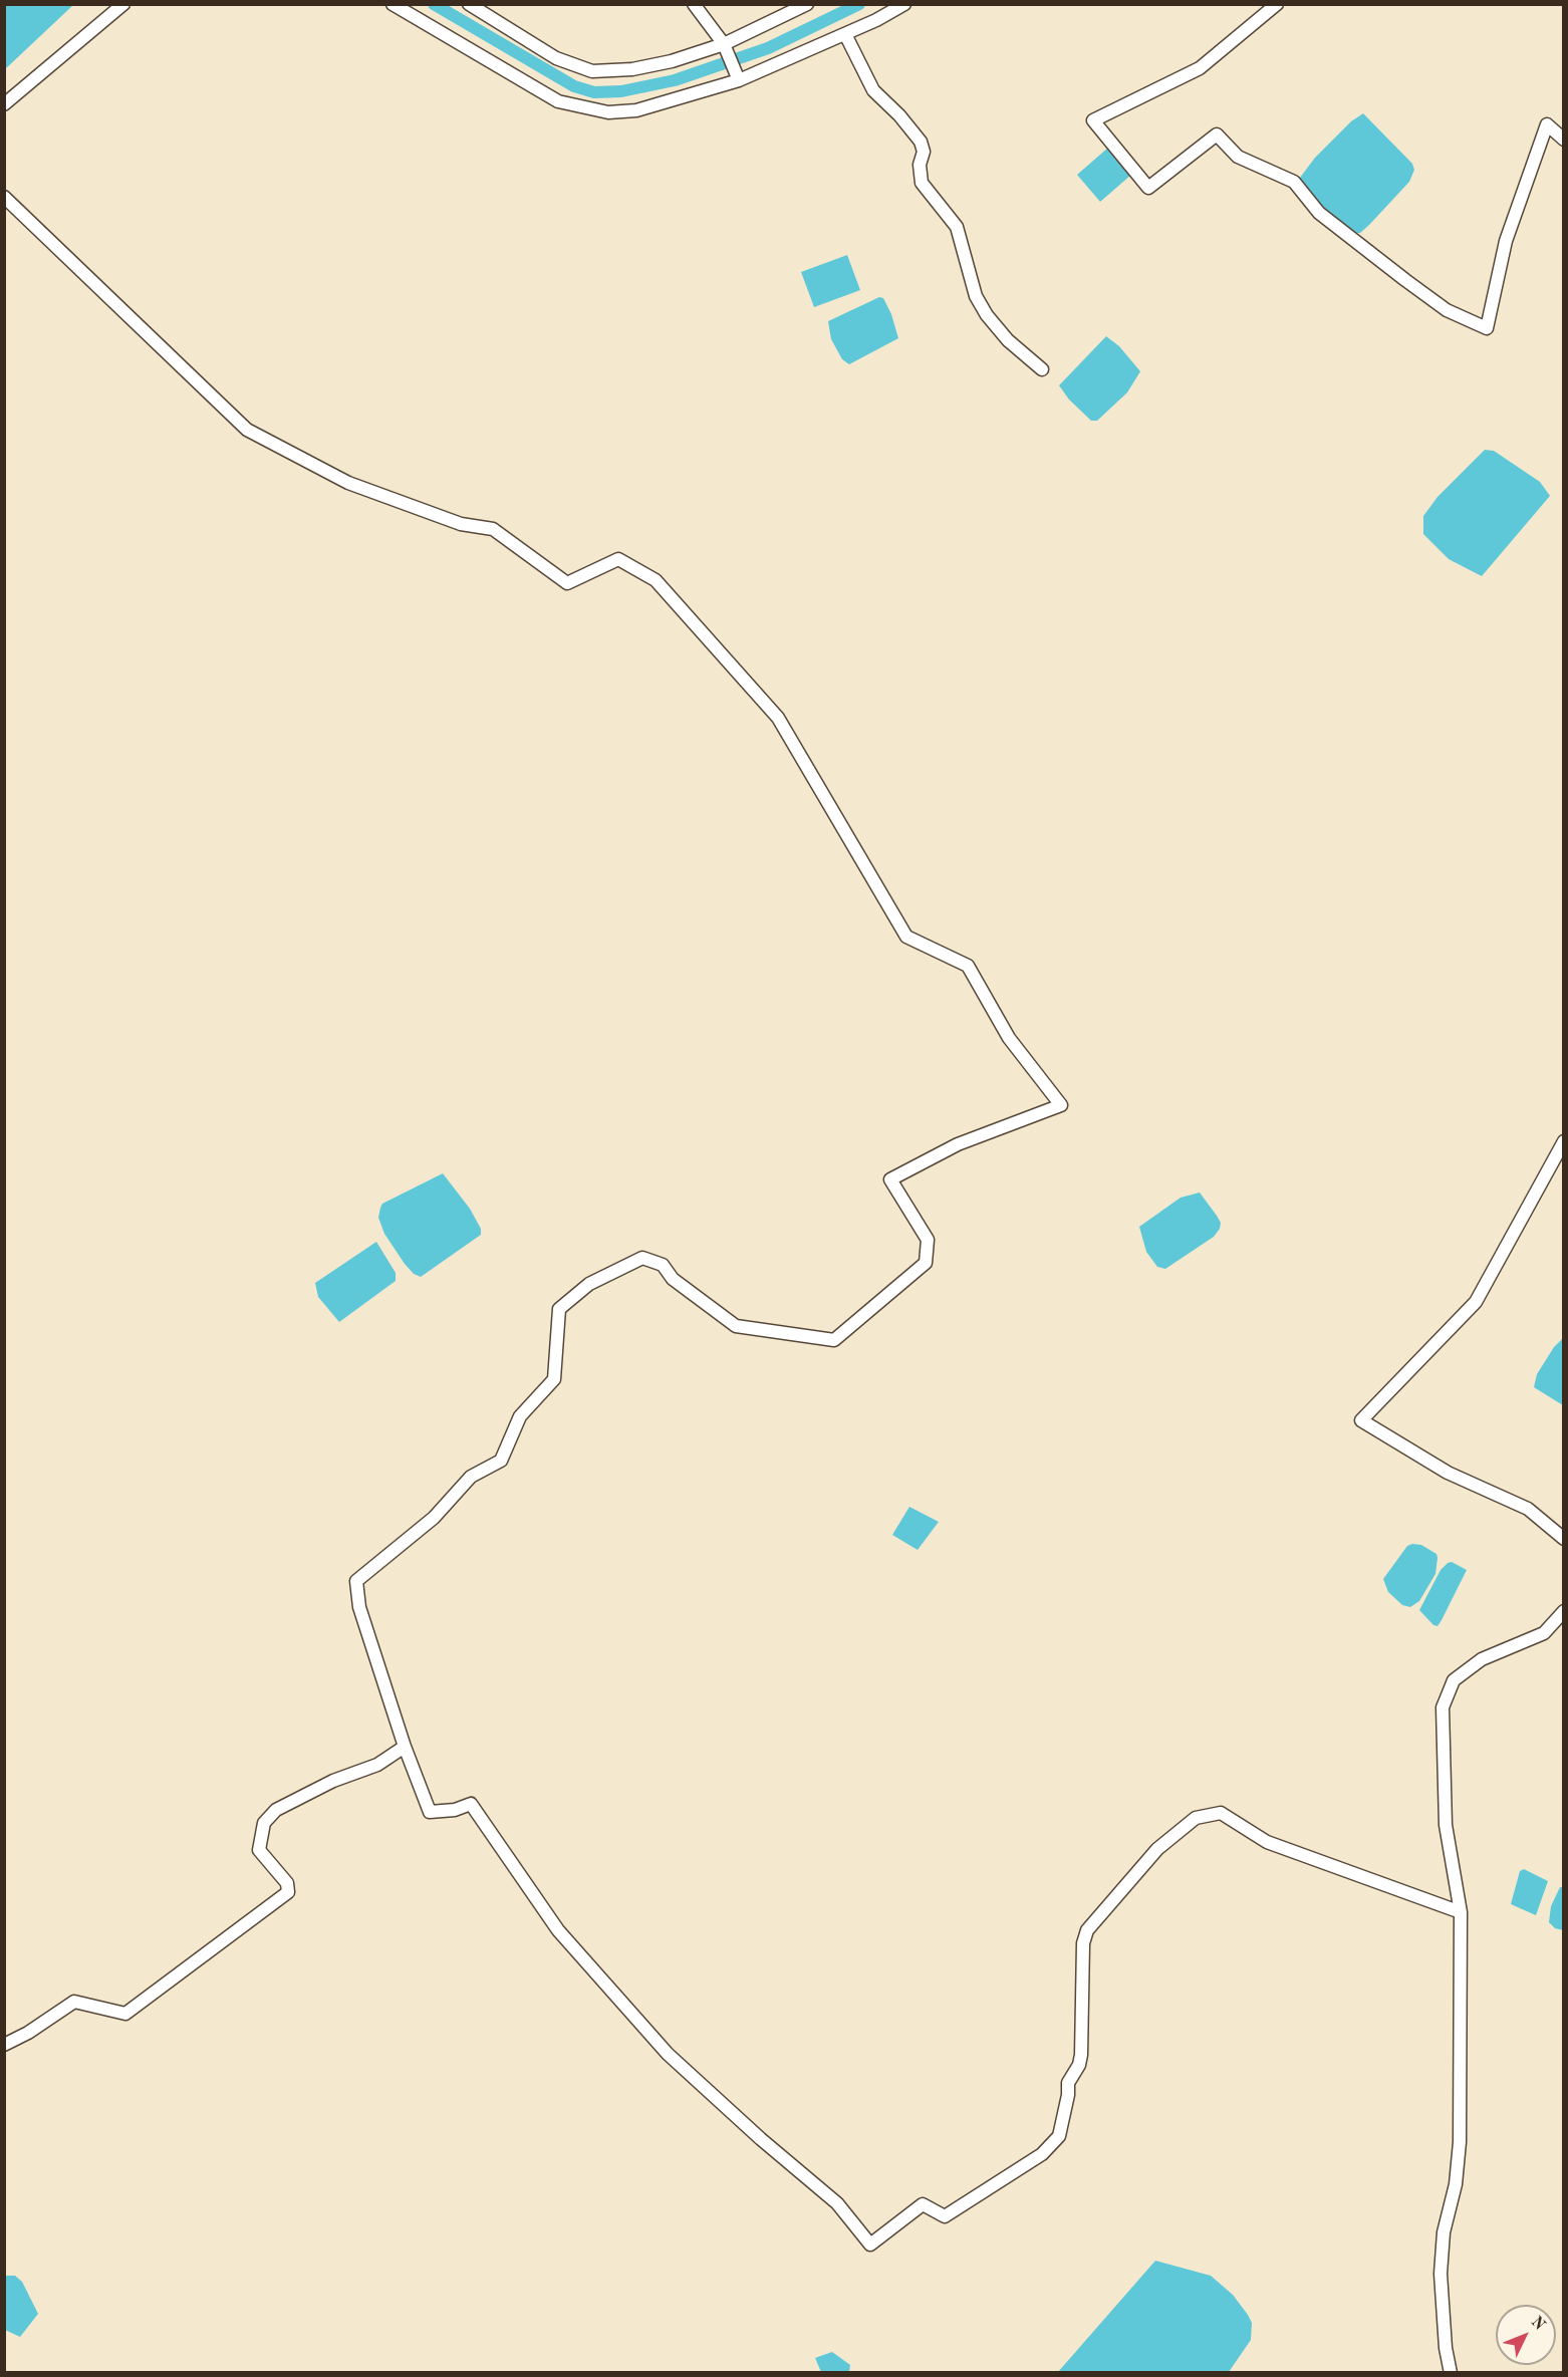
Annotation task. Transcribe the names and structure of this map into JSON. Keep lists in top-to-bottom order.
{
  "north": "top right"
}
